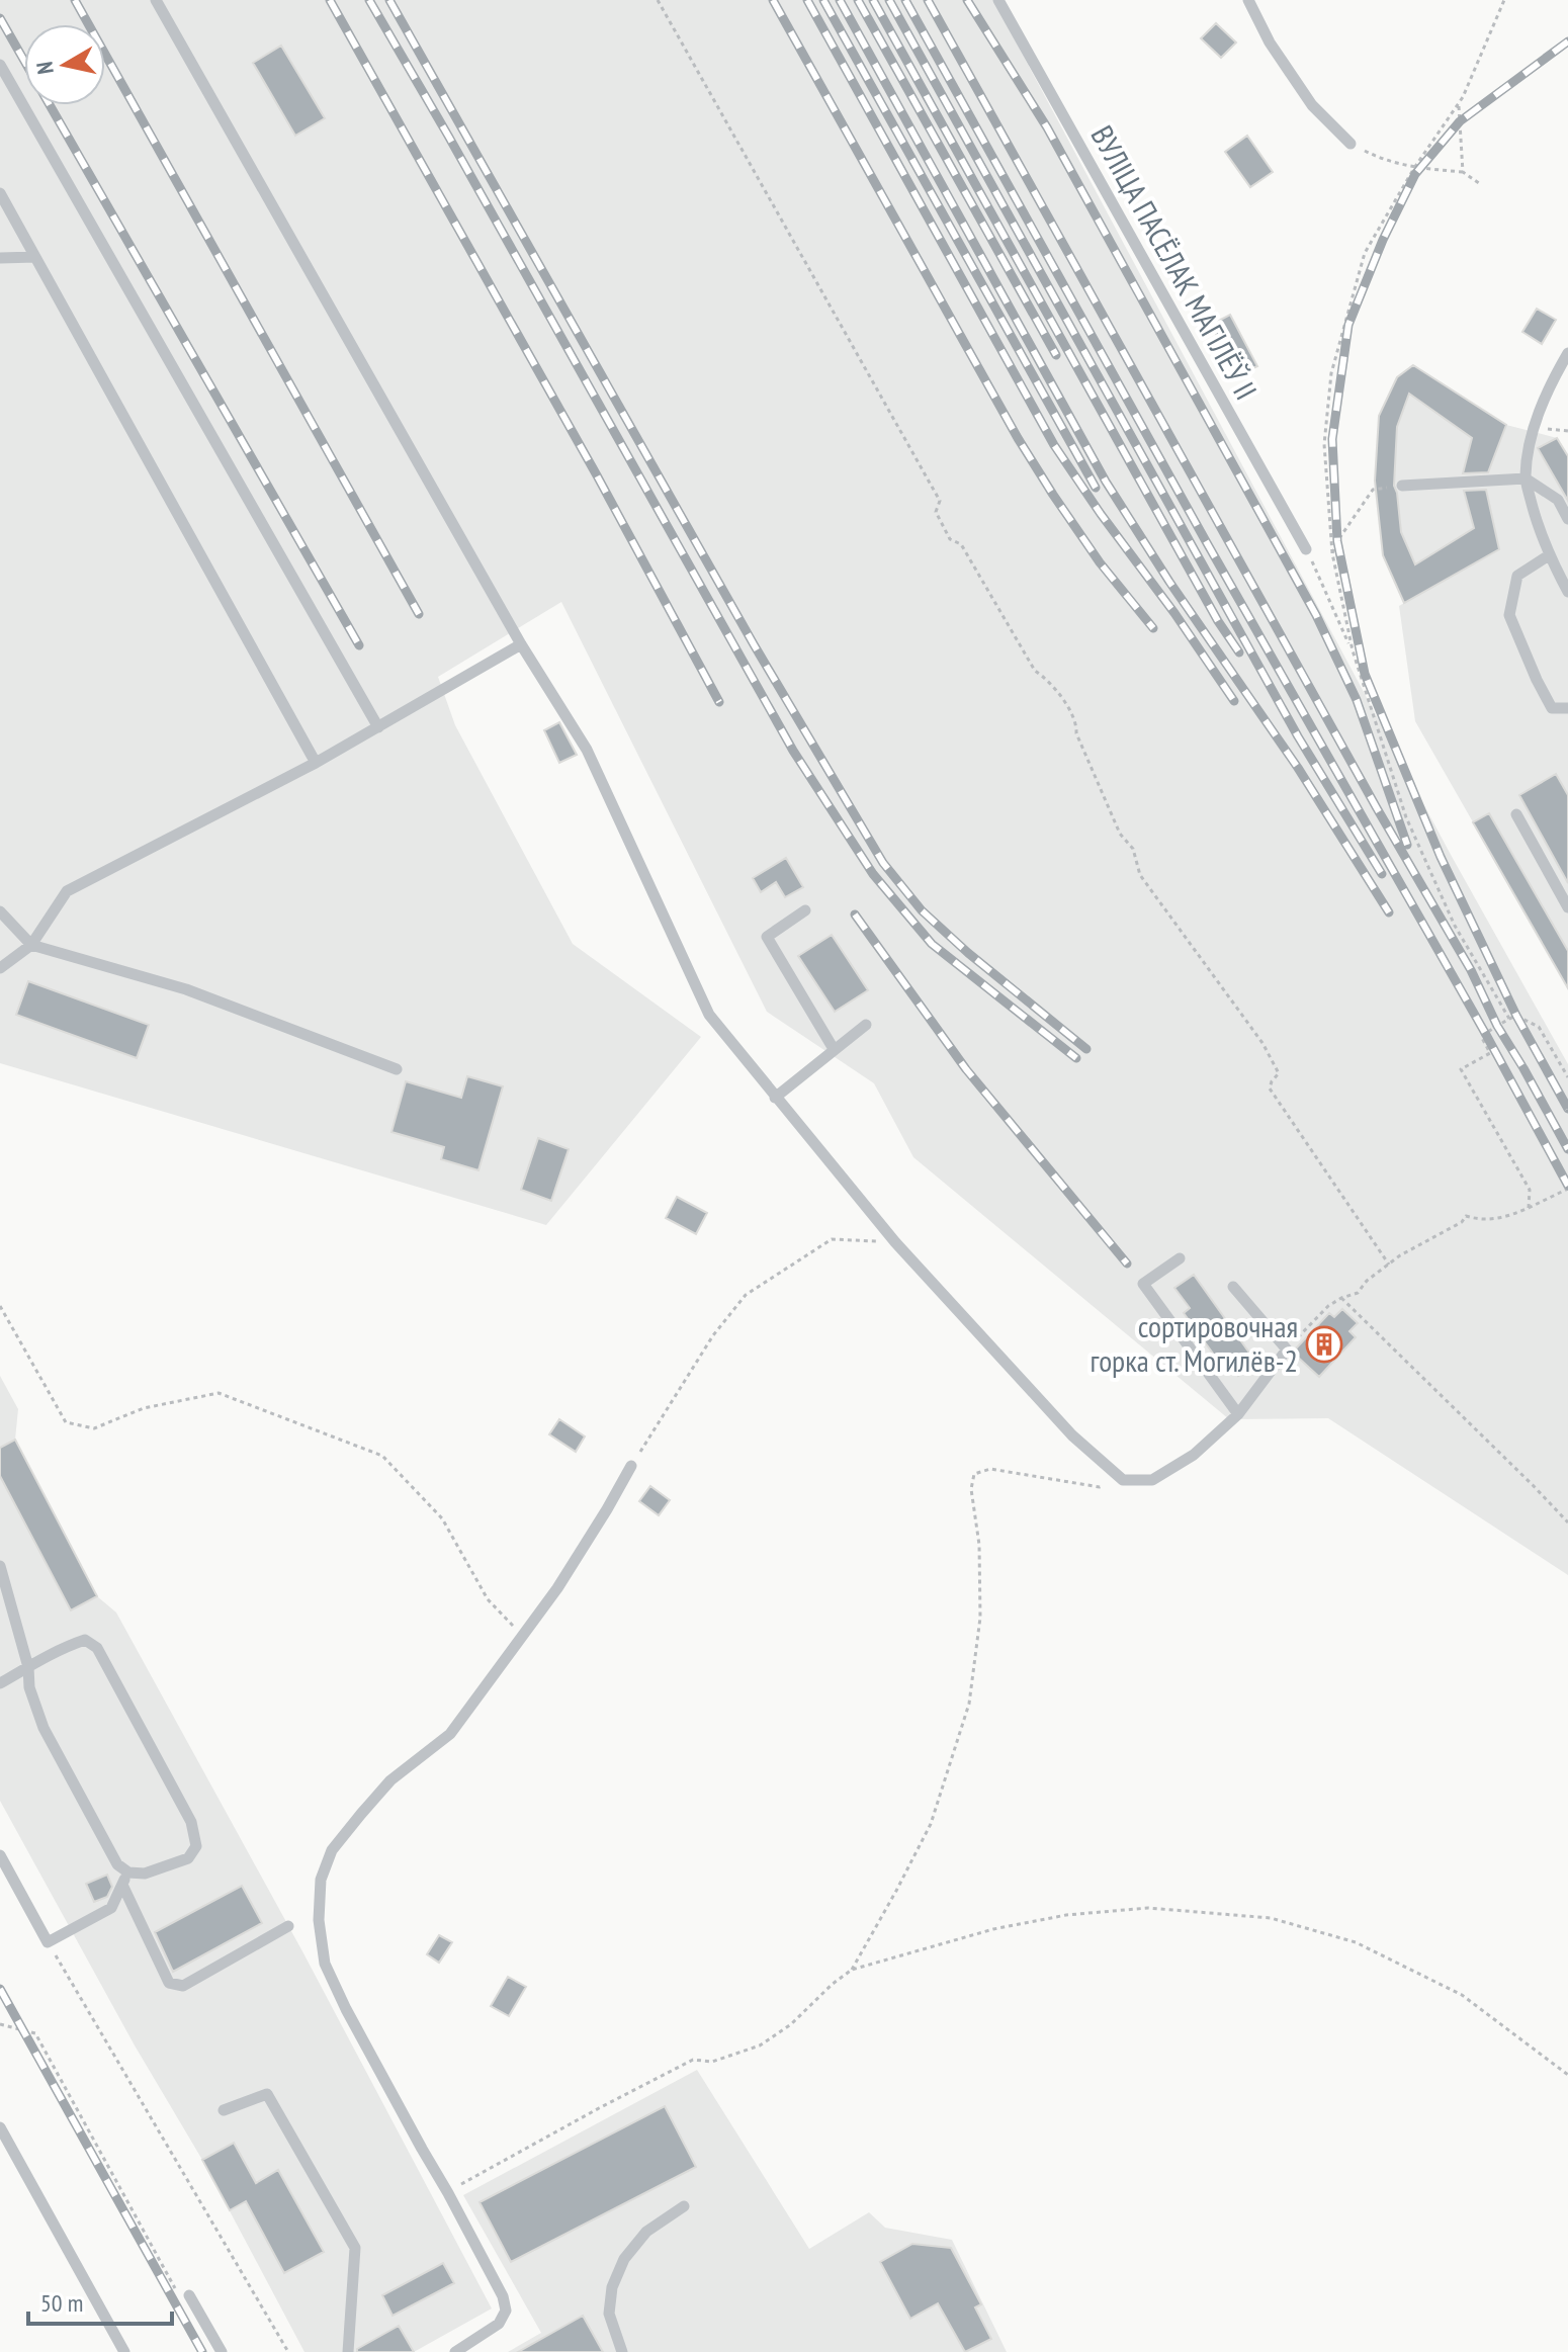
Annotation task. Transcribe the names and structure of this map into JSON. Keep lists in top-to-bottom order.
{
  "streets": {
    "lane": ["ВУЛІЦА ПАСЁЛАК МАГІЛЁЎ II"]
  },
  "places": {
    "building": ["сортировочная горка ст. Могилёв-2"]
  },
  "scale_bar": "50 m",
  "north": "left"
}
